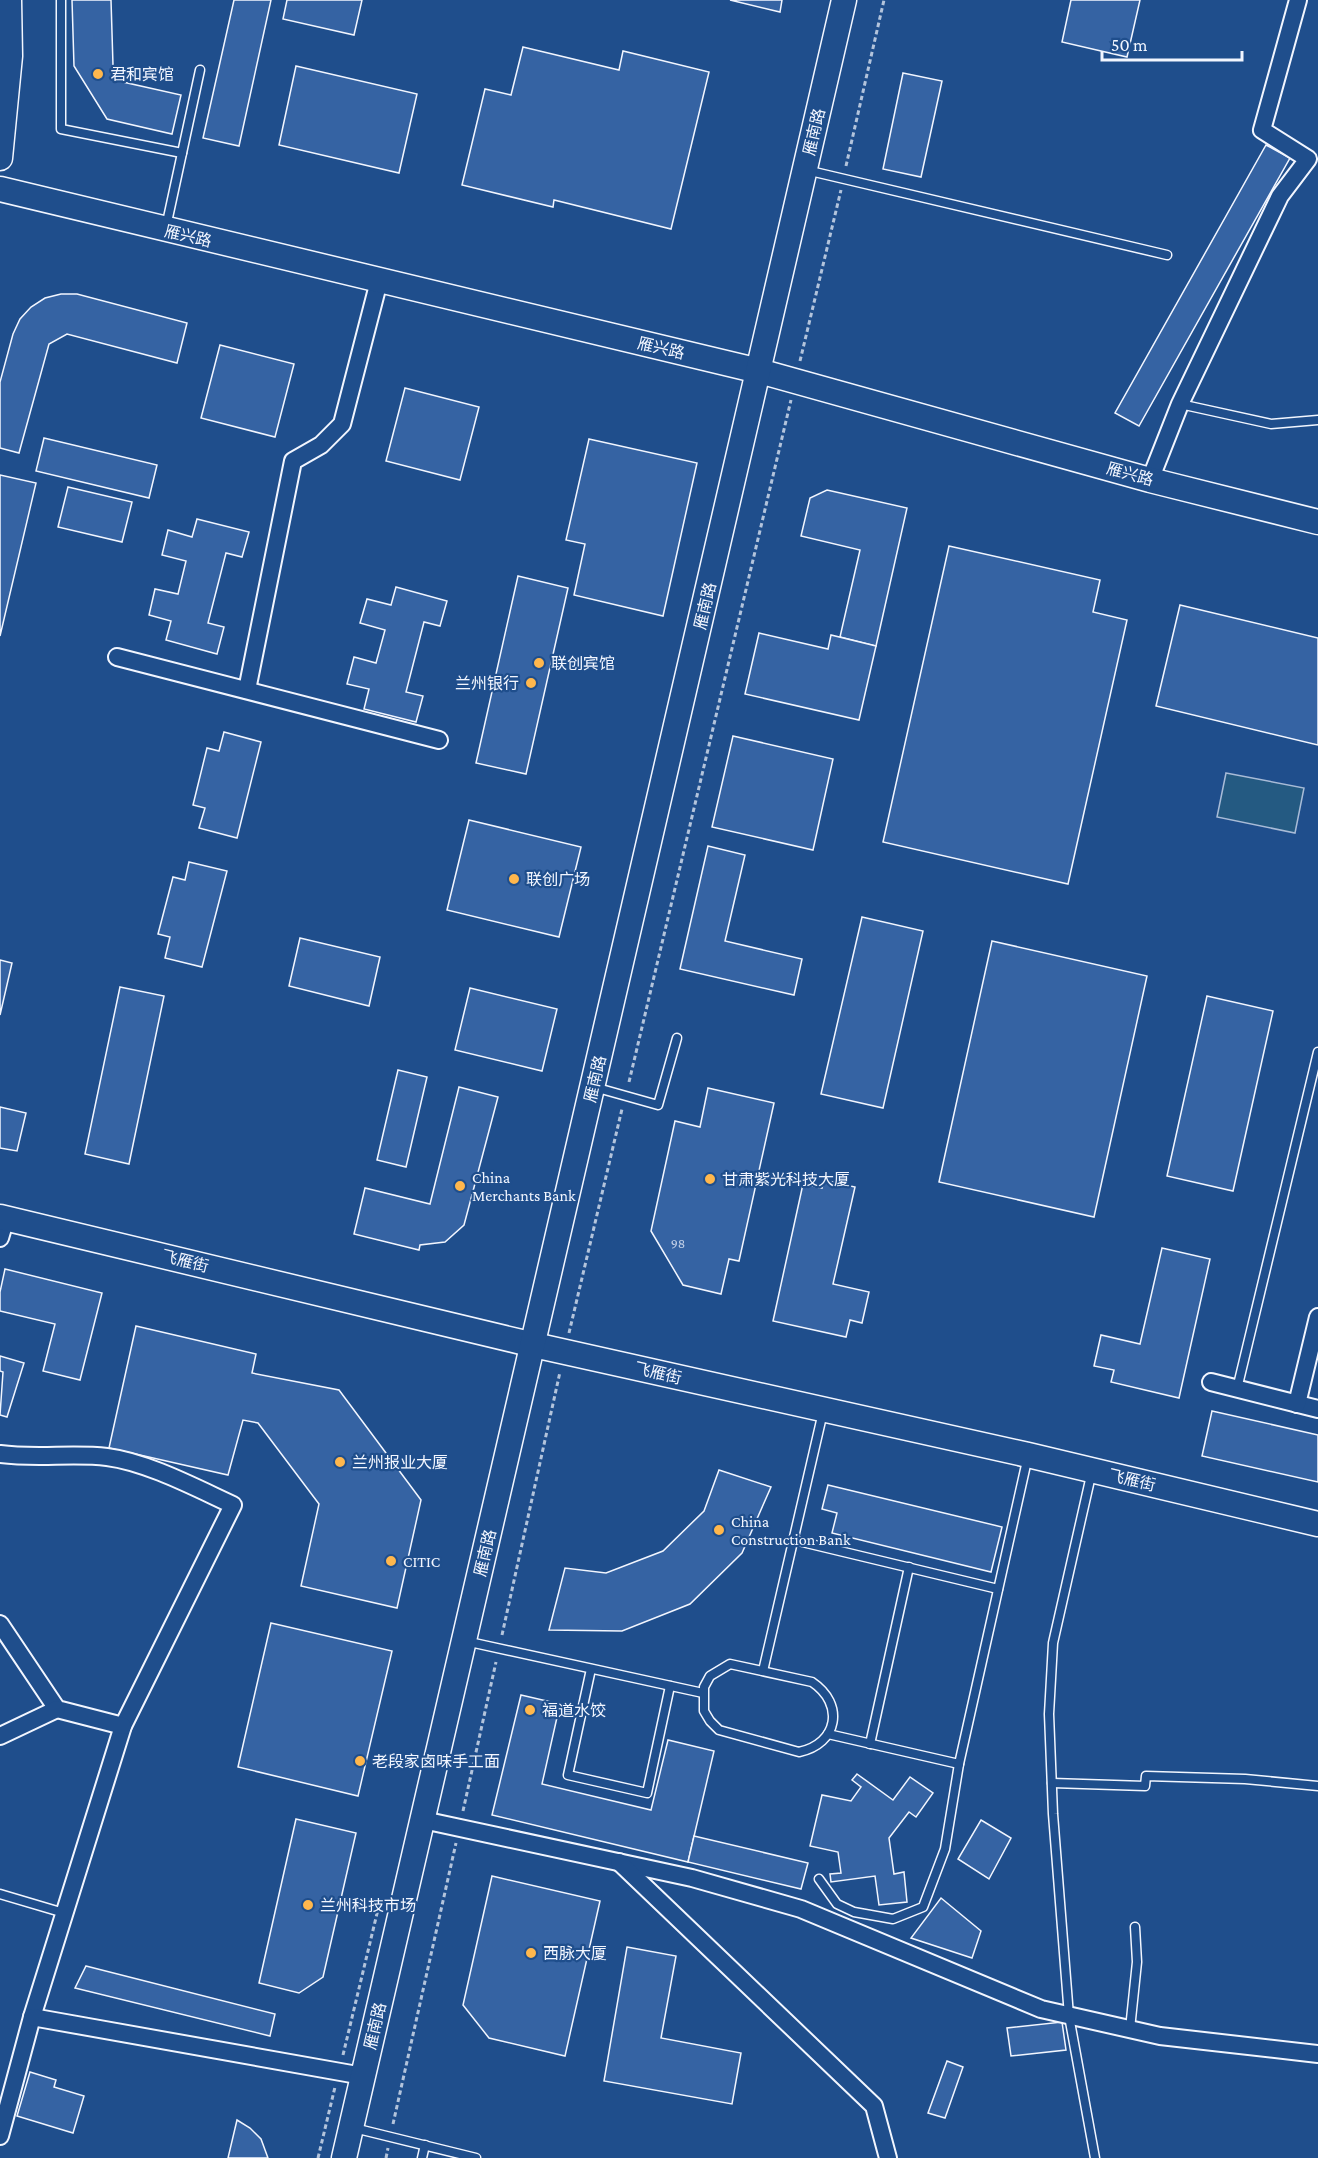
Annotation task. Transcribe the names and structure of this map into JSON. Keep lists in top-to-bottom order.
{
  "streets": {
    "main road": ["雁南路", "雁兴路", "飞雁街"]
  },
  "crossings": [
    ["雁南路", "雁兴路"],
    ["雁南路", "飞雁街"]
  ],
  "places": [
    "君和宾馆",
    "联创宾馆",
    "兰州银行",
    "联创广场",
    "甘肃紫光科技大厦",
    "China Merchants Bank",
    "兰州报业大厦",
    "China Construction Bank",
    "CITIC",
    "福道水饺",
    "老段家卤味手工面",
    "兰州科技市场",
    "西脉大厦"
  ],
  "house_numbers": ["98"],
  "scale_bar": "50 m"
}
